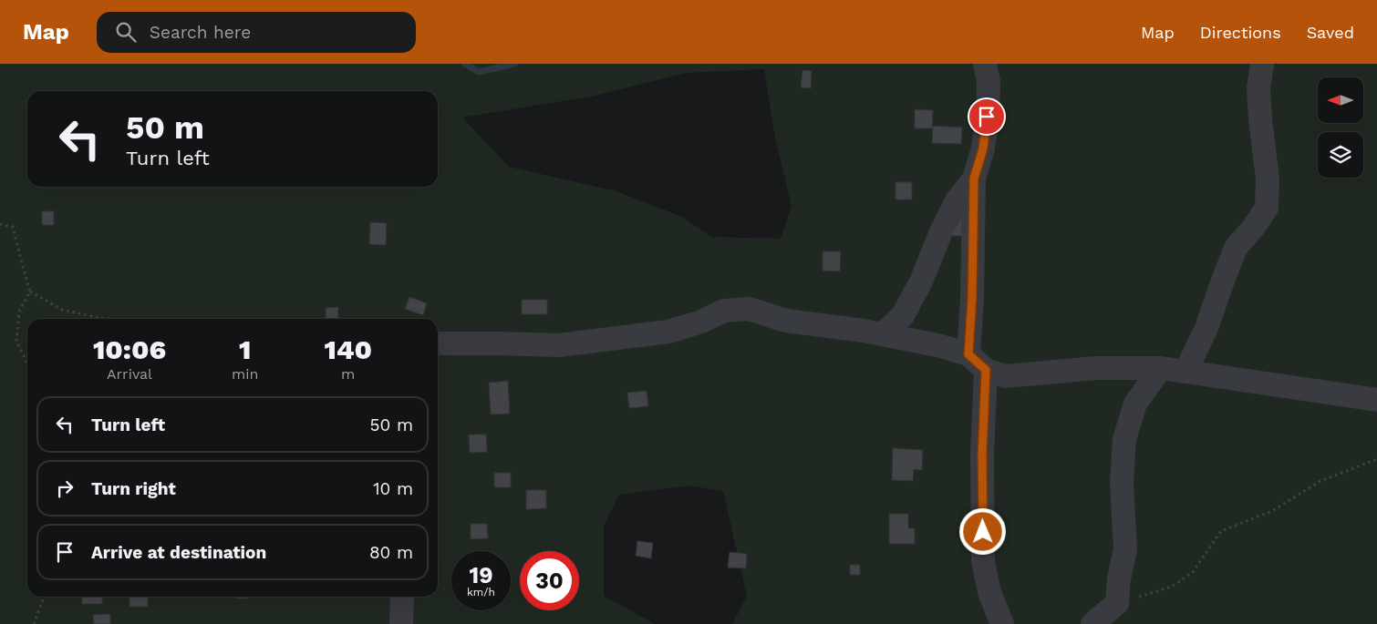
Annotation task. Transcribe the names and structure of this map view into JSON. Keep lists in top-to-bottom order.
{
  "north": "left",
  "page": {
    "header": "Map",
    "search": "Search here",
    "nav": ["Map", "Directions", "Saved"],
    "turn": ["50 m", "Turn left"],
    "eta": [
      "10:06",
      "Arrival",
      "1",
      "min",
      "140",
      "m"
    ],
    "list": [
      {
        "name": "Turn left",
        "value": "50 m"
      },
      {
        "name": "Turn right",
        "value": "10 m"
      },
      {
        "name": "Arrive at destination",
        "value": "80 m"
      }
    ],
    "speed": "19 km/h",
    "limit": "30"
  }
}
